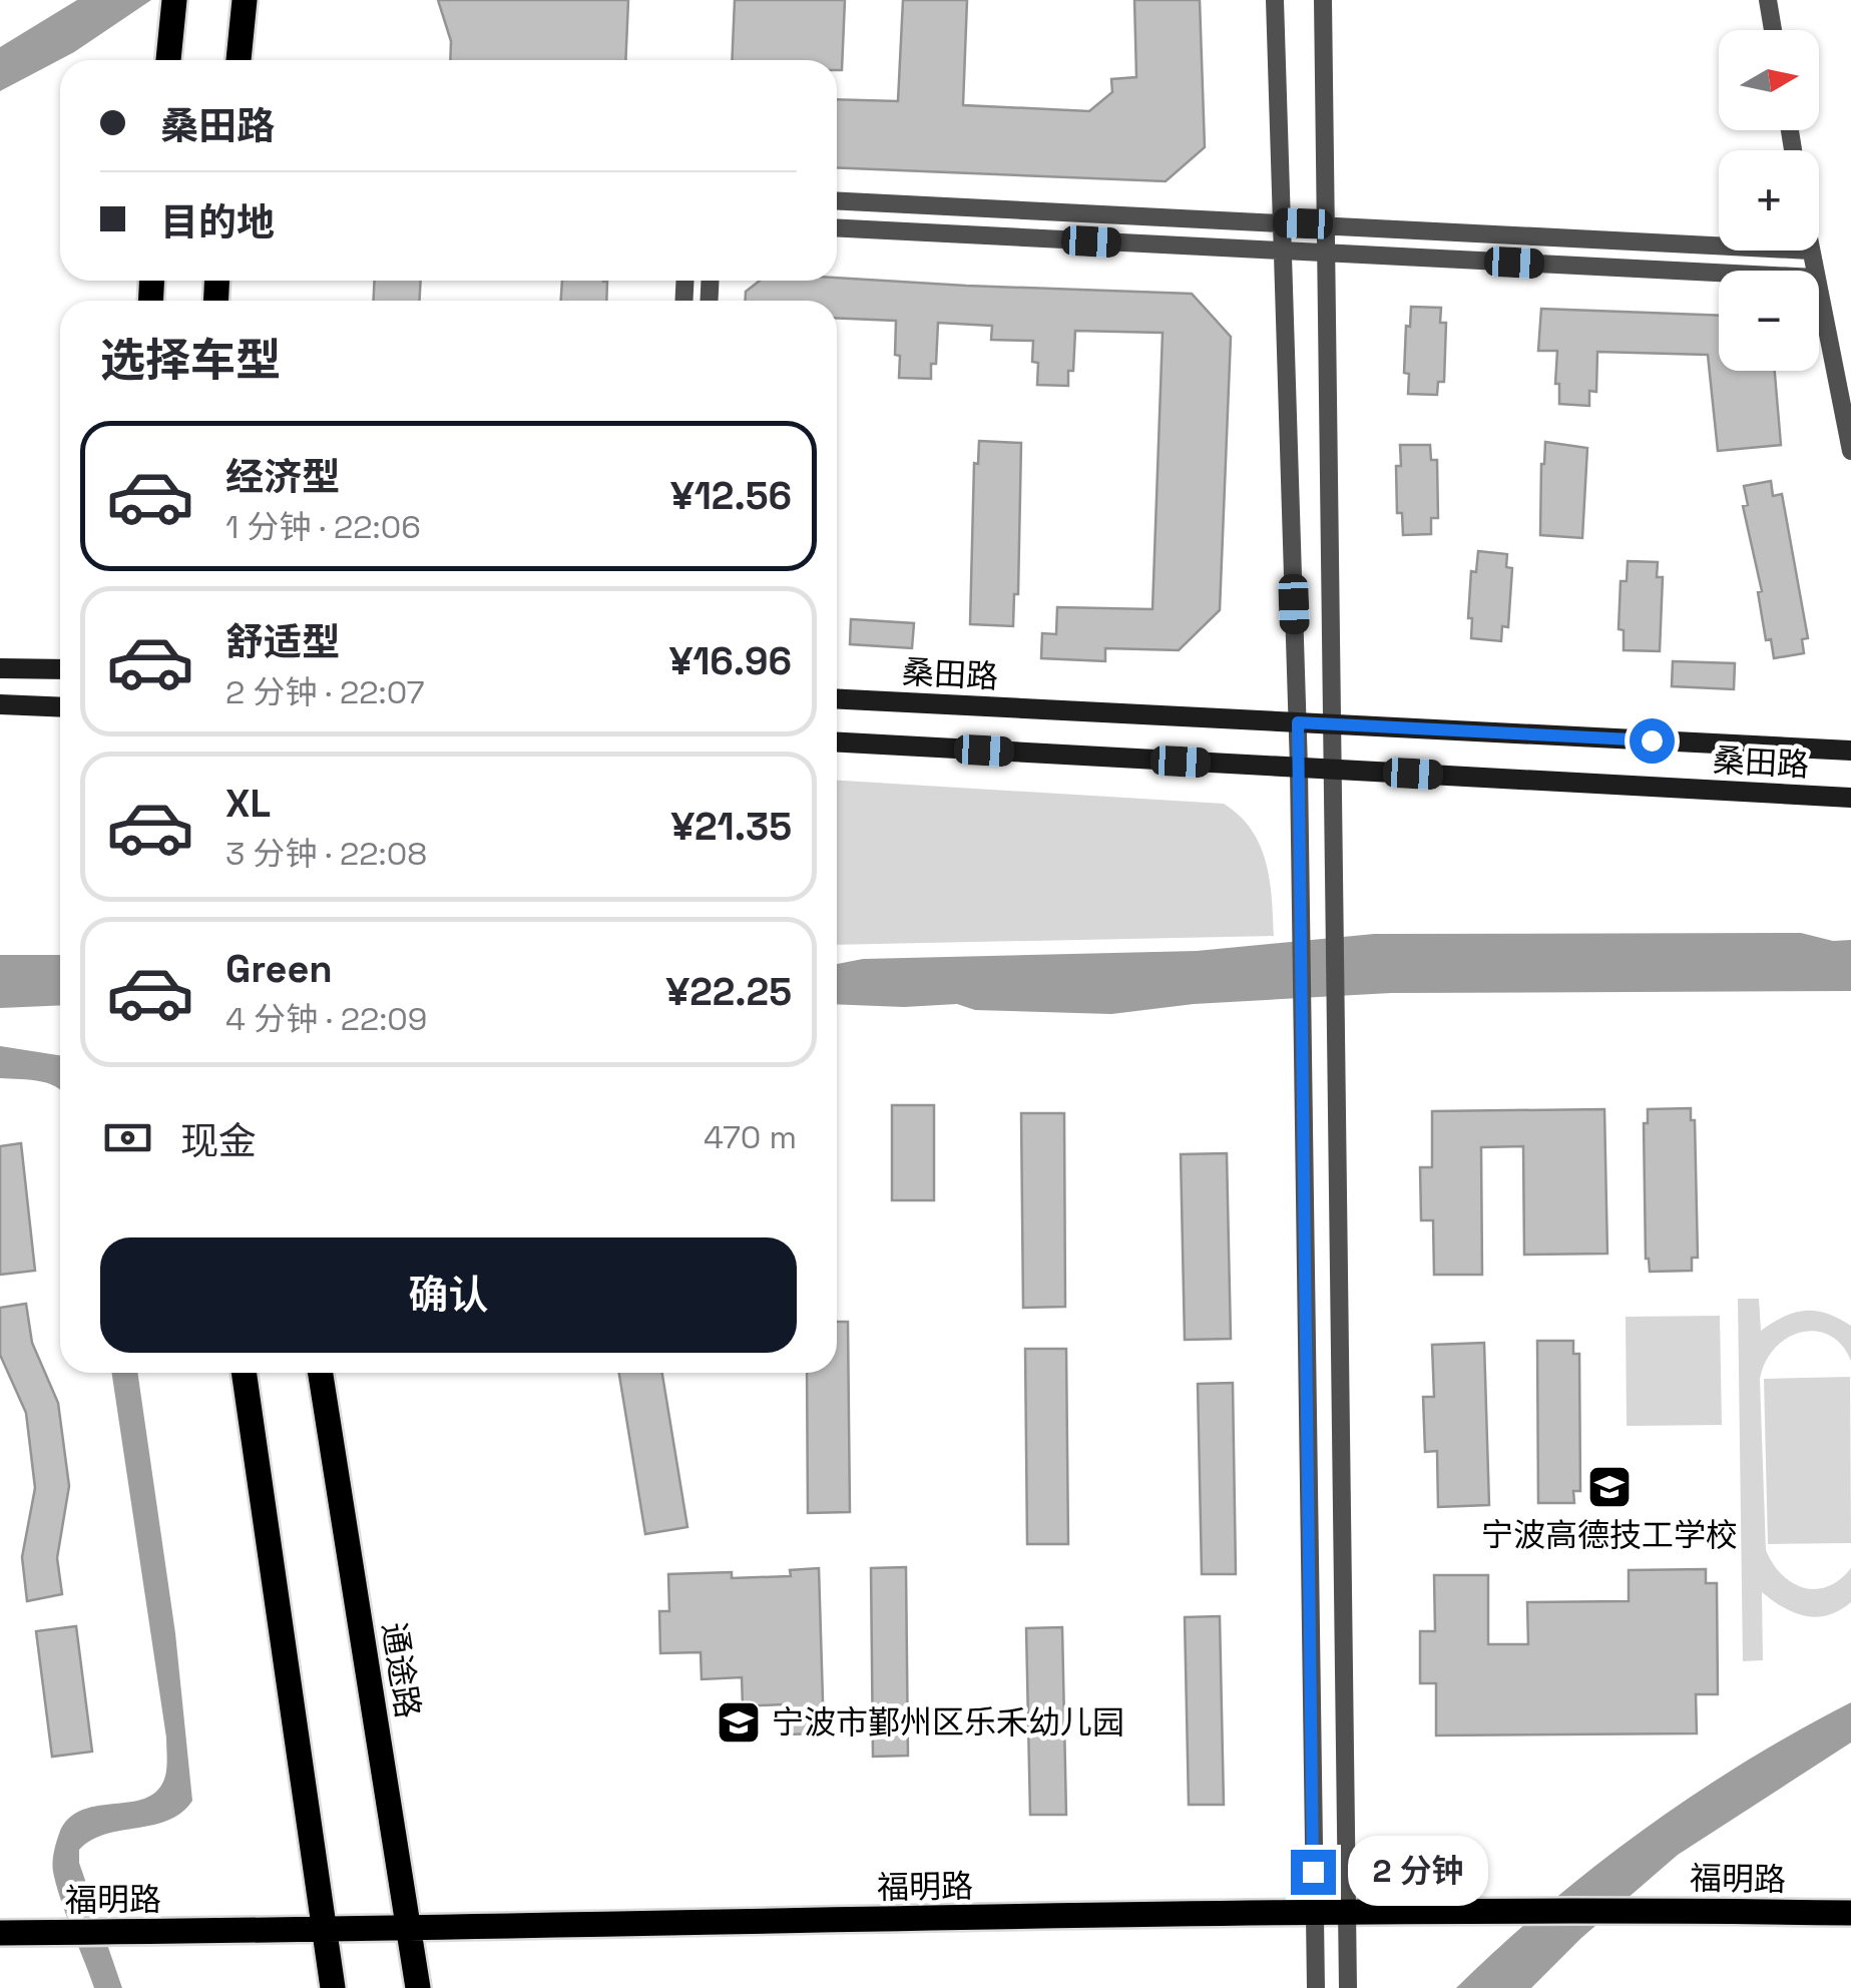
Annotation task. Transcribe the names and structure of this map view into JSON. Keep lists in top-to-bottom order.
{
  "streets": {
    "main road": ["桑田路", "通途路", "福明路"]
  },
  "crossings": [
    ["通途路", "福明路"]
  ],
  "places": {
    "school or university": ["宁波高德技工学校", "宁波市鄞州区乐禾幼儿园"]
  },
  "north": "right",
  "page": {
    "map_buttons": ["+", "−"],
    "banner": ["桑田路", "目的地"],
    "heading": "选择车型",
    "list": [
      {
        "name": "经济型",
        "note": "1 分钟 · 22:06",
        "value": "¥12.56"
      },
      {
        "name": "舒适型",
        "note": "2 分钟 · 22:07",
        "value": "¥16.96"
      },
      {
        "name": "XL",
        "note": "3 分钟 · 22:08",
        "value": "¥21.35"
      },
      {
        "name": "Green",
        "note": "4 分钟 · 22:09",
        "value": "¥22.25"
      }
    ],
    "pay": ["现金", "470 m"],
    "buttons": "确认",
    "bubble": "2 分钟"
  }
}
